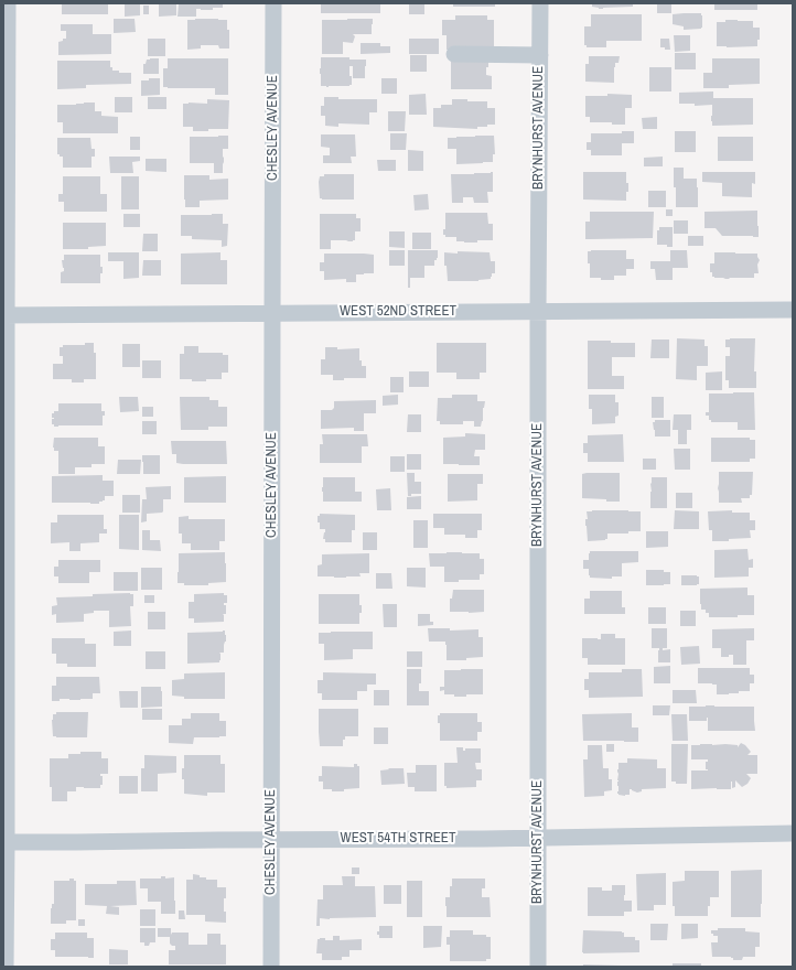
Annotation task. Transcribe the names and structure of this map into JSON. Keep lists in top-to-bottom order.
{
  "streets": {
    "street": [
      "CHESLEY AVENUE",
      "BRYNHURST AVENUE",
      "WEST 52ND STREET",
      "WEST 54TH STREET"
    ]
  },
  "crossings": [
    ["CHESLEY AVENUE", "WEST 52ND STREET"],
    ["CHESLEY AVENUE", "WEST 54TH STREET"],
    ["BRYNHURST AVENUE", "WEST 52ND STREET"],
    ["BRYNHURST AVENUE", "WEST 54TH STREET"]
  ]
}
